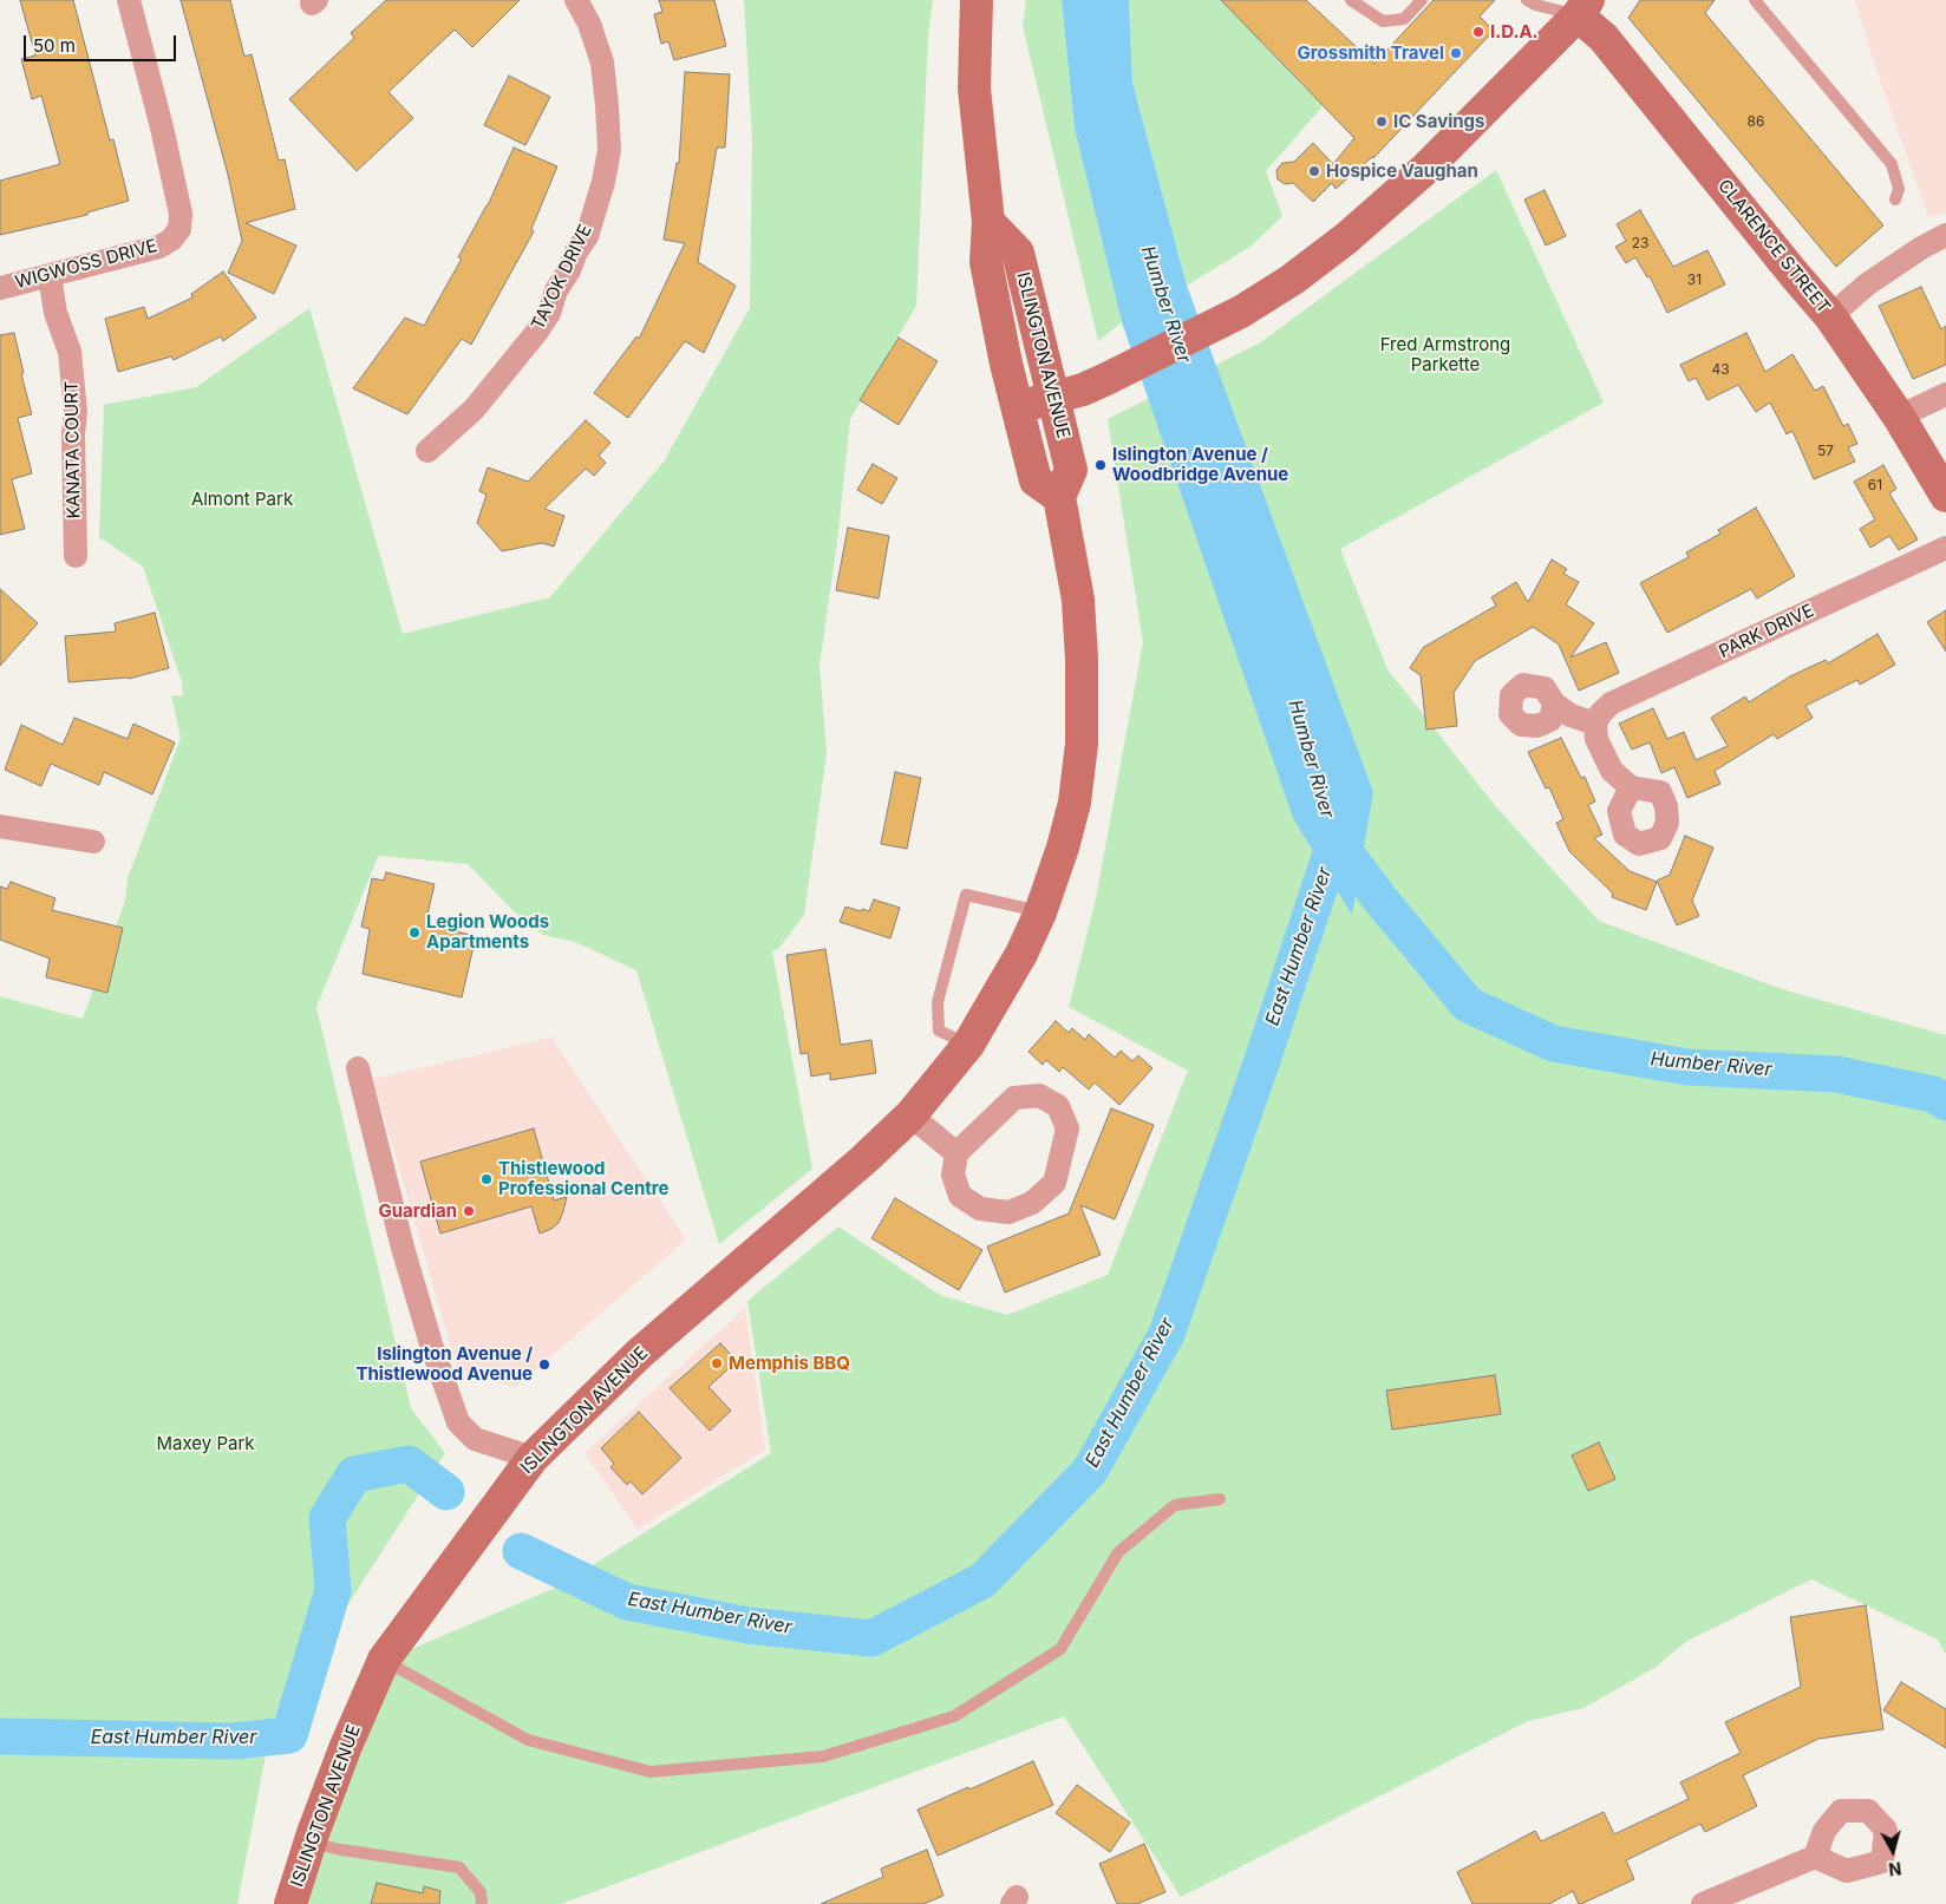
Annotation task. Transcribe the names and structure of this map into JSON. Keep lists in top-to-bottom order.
{
  "streets": {
    "main road": ["CLARENCE STREET", "ISLINGTON AVENUE"],
    "street": [
      "WIGWOSS DRIVE",
      "TAYOK DRIVE",
      "KANATA COURT",
      "PARK DRIVE"
    ]
  },
  "crossings": [
    ["WIGWOSS DRIVE", "KANATA COURT"]
  ],
  "water": ["Humber River", "East Humber River"],
  "parks": ["Fred Armstrong Parkette", "Almont Park", "Maxey Park"],
  "places": [
    "I.D.A.",
    "Grossmith Travel",
    "IC Savings",
    "Hospice Vaughan",
    "Islington Avenue / Woodbridge Avenue",
    "Legion Woods Apartments",
    "Thistlewood Professional Centre",
    "Guardian",
    "Memphis BBQ",
    "Islington Avenue / Thistlewood Avenue"
  ],
  "house_numbers": [
    "86",
    "23",
    "31",
    "43",
    "57",
    "61"
  ],
  "scale_bar": "50 m",
  "north": "bottom"
}
